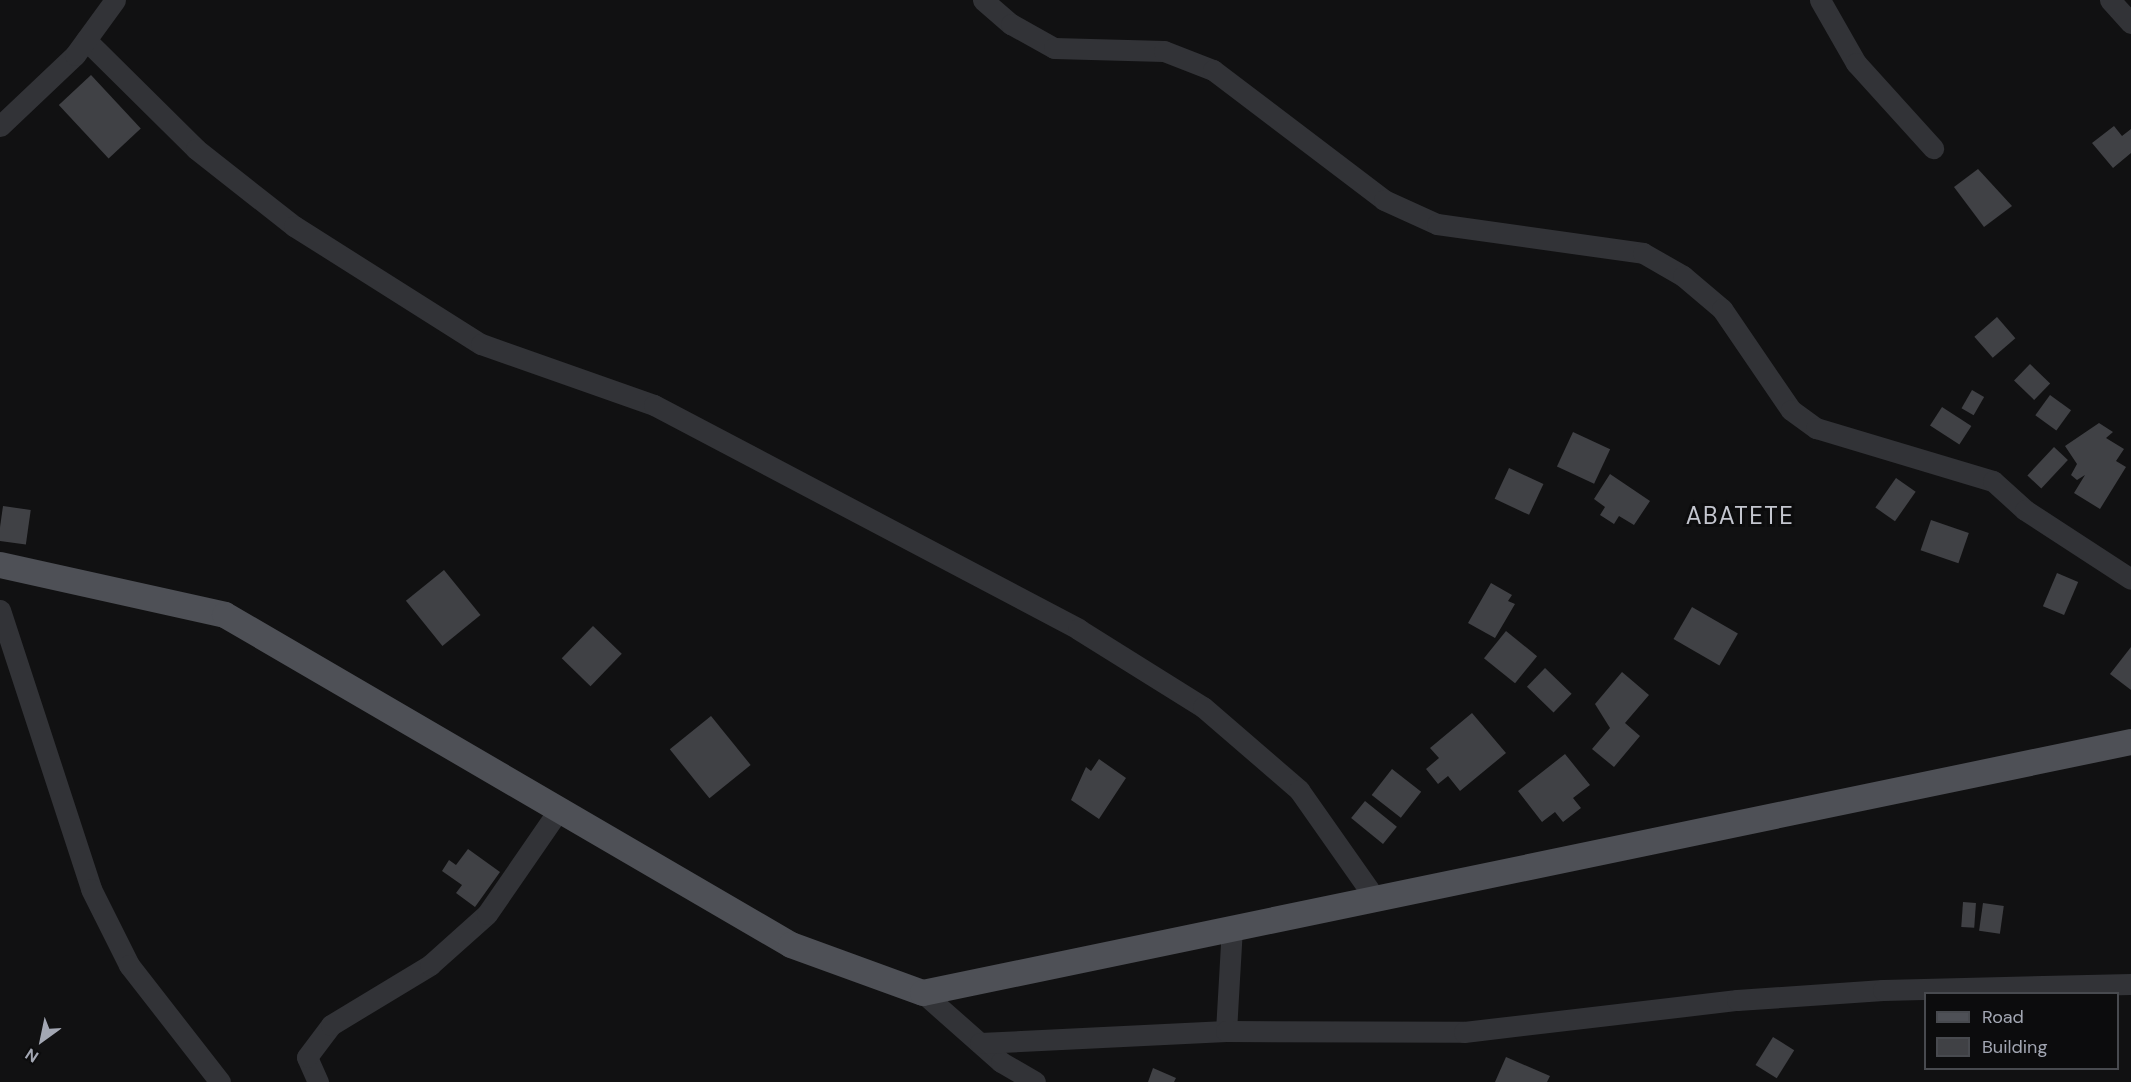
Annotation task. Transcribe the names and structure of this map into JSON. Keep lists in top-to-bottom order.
{
  "districts": ["ABATETE"],
  "legend": ["Road", "Building"],
  "north": "bottom left"
}
